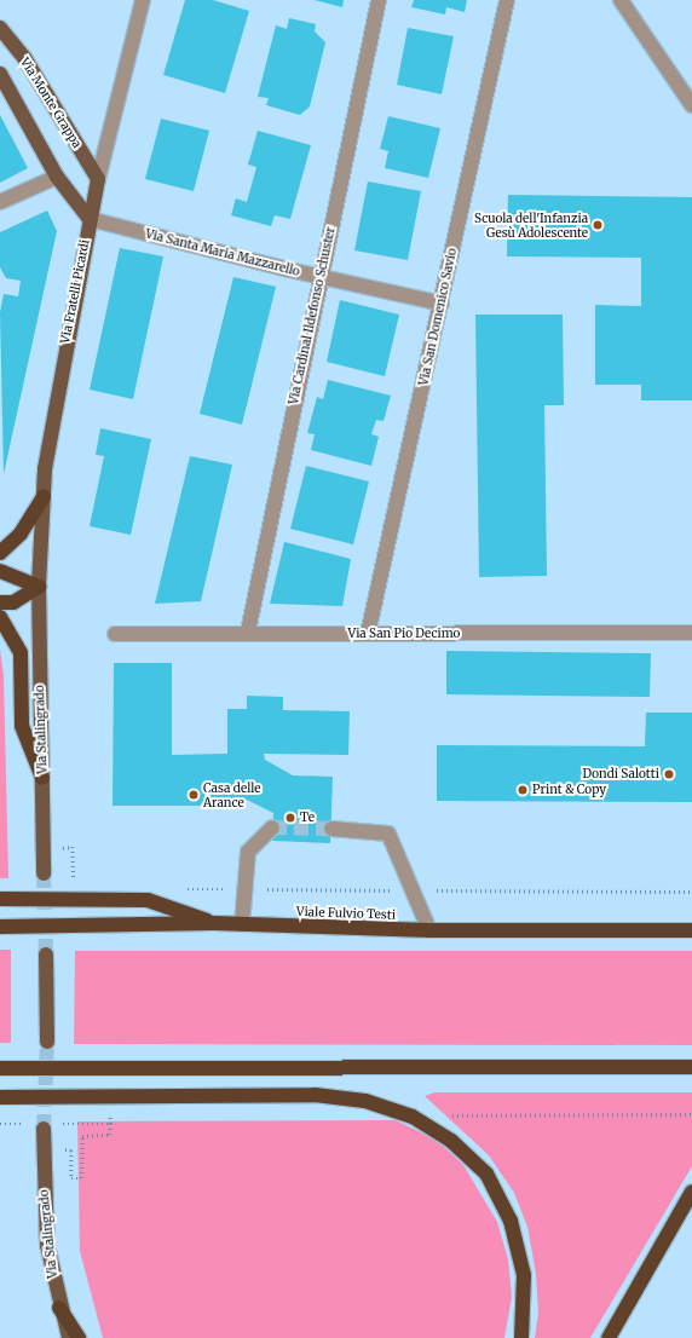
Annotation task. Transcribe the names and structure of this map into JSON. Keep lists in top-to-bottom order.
{
  "streets": {
    "highway": ["Viale Fulvio Testi"],
    "main road": ["Via Monte Grappa", "Via Fratelli Picardi", "Via Stalingrado"],
    "street": [
      "Via Santa Maria Mazzarello",
      "Via Cardinal Ildefonso Schuster",
      "Via San Domenico Savio",
      "Via San Pio Decimo"
    ]
  },
  "crossings": [
    ["Via Monte Grappa", "Via Fratelli Picardi"],
    ["Via Santa Maria Mazzarello", "Via Fratelli Picardi"],
    ["Via Santa Maria Mazzarello", "Via Cardinal Ildefonso Schuster"],
    ["Via Santa Maria Mazzarello", "Via San Domenico Savio"],
    ["Via Fratelli Picardi", "Via Stalingrado"],
    ["Via Cardinal Ildefonso Schuster", "Via San Pio Decimo"],
    ["Via San Domenico Savio", "Via San Pio Decimo"]
  ],
  "places": [
    "Scuola dell'Infanzia Gesù Adolescente",
    "Dondi Salotti",
    "Print & Copy",
    "Casa delle Arance",
    "Te"
  ]
}
